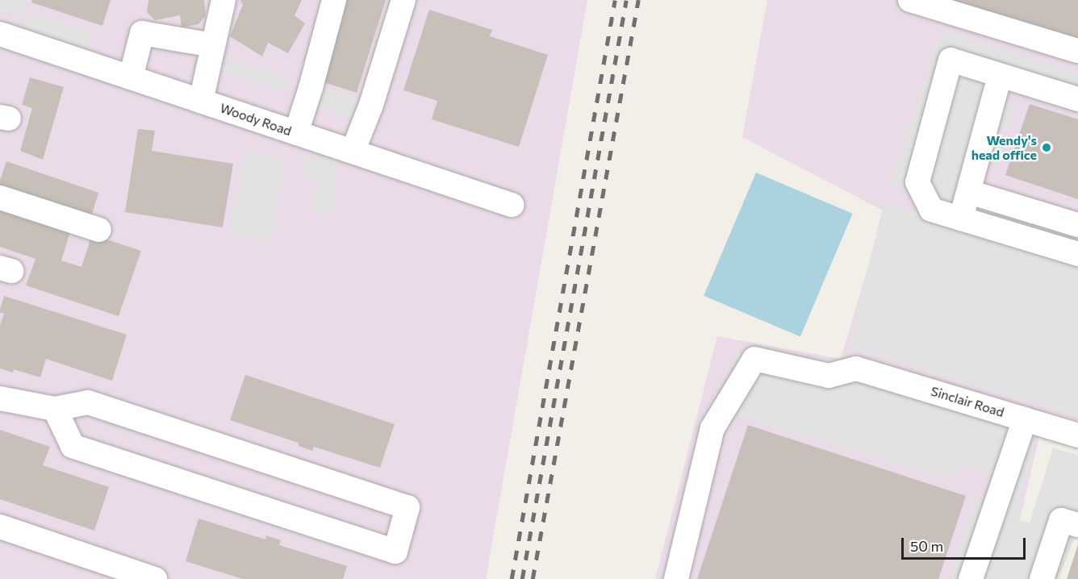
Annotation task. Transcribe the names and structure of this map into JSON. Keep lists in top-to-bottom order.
{
  "streets": {
    "street": ["Woody Road", "Sinclair Road"]
  },
  "places": ["Wendy's head office"],
  "scale_bar": "50 m"
}
